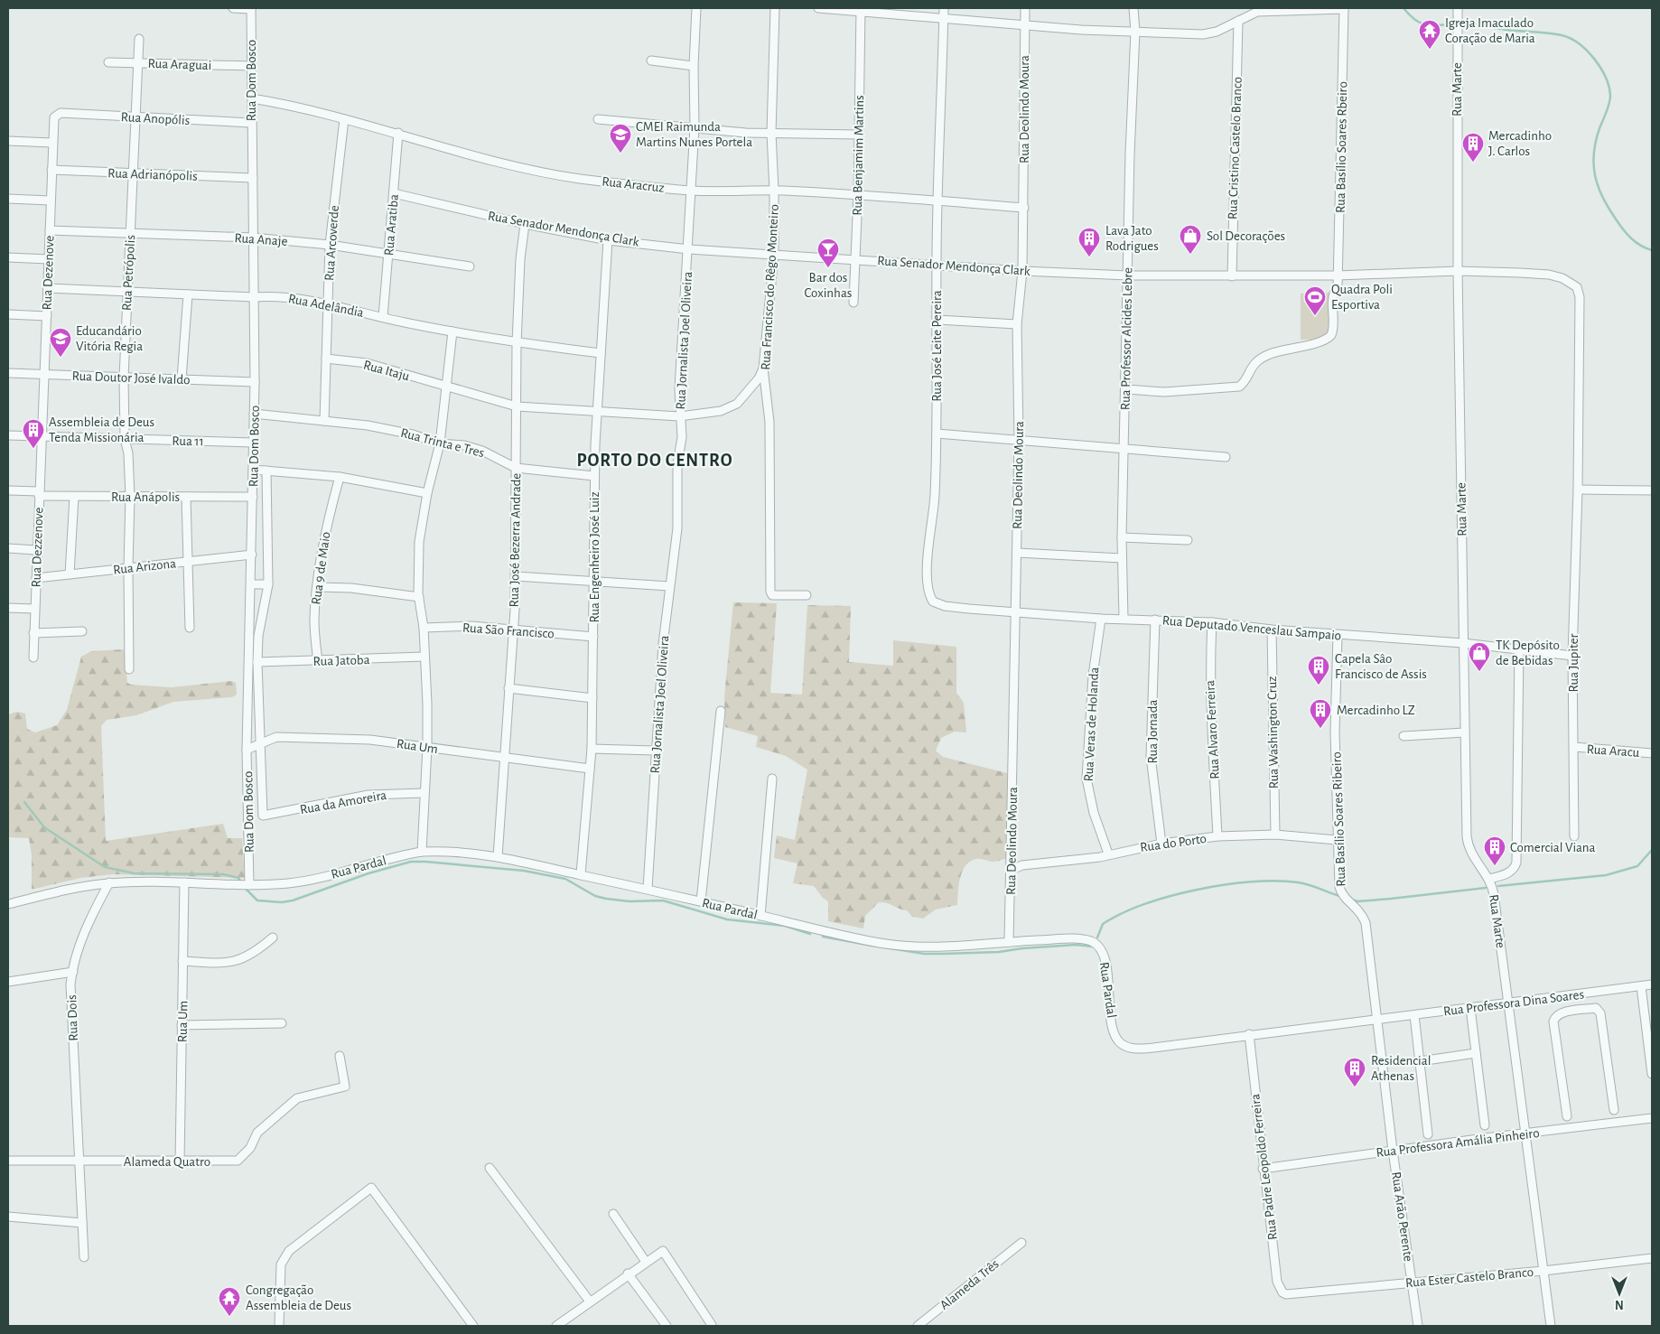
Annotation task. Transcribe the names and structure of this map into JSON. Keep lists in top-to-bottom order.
{
  "streets": {
    "street": [
      "Rua Araguai",
      "Rua Dom Bosco",
      "Rua Marte",
      "Rua Deolindo Moura",
      "Rua Anopólis",
      "Rua Basílio Soares Rbeiro",
      "Rua Cristino Castelo Branco",
      "Rua Benjamim Martins",
      "Rua Adrianópolis",
      "Rua Aracruz",
      "Rua Aratiba",
      "Rua Senador Mendonça Clark",
      "Rua Anaje",
      "Rua Arcoverde",
      "Rua Dezenove",
      "Rua Petrópolis",
      "Rua Francisco do Rêgo Monteiro",
      "Rua Adelândia",
      "Rua Professor Alcides Lebre",
      "Rua Jornalista Joel Oliveira",
      "Rua José Leite Pereira",
      "Rua Itaju",
      "Rua Doutor José Ivaldo",
      "Rua 11",
      "Rua Trinta e Tres",
      "Rua Anápolis",
      "Rua José Bezerra Andrade",
      "Rua Dezzenove",
      "Rua Engenheiro José Luiz",
      "Rua Arizona",
      "Rua 9 de Maio",
      "Rua Deputado Venceslau Sampaio",
      "Rua São Francisco",
      "Rua Jatoba",
      "Rua Jupiter",
      "Rua Veras de Holanda",
      "Rua Alvaro Ferreira",
      "Rua Jornada",
      "Rua Washington Cruz",
      "Rua Um",
      "Rua Aracu",
      "Rua da Amoreira",
      "Rua Basílio Soares Ribeiro",
      "Rua do Porto",
      "Rua Pardal",
      "Rua Professora Dina Soares",
      "Rua Dois",
      "Rua Professora Amália Pinheiro",
      "Alameda Quatro",
      "Rua Padre Leopoldo Ferreira",
      "Rua Arão Perente",
      "Rua Ester Castelo Branco",
      "Alameda Três"
    ]
  },
  "crossings": [
    ["Rua Araguai", "Rua Dom Bosco"],
    ["Rua Araguai", "Rua Petrópolis"],
    ["Rua Dom Bosco", "Rua Anopólis"],
    ["Rua Dom Bosco", "Rua Adrianópolis"],
    ["Rua Dom Bosco", "Rua Aracruz"],
    ["Rua Dom Bosco", "Rua Anaje"],
    ["Rua Dom Bosco", "Rua Adelândia"],
    ["Rua Dom Bosco", "Rua Doutor José Ivaldo"],
    ["Rua Dom Bosco", "Rua 11"],
    ["Rua Dom Bosco", "Rua Anápolis"],
    ["Rua Dom Bosco", "Rua Arizona"],
    ["Rua Dom Bosco", "Rua Um"],
    ["Rua Dom Bosco", "Rua Pardal"],
    ["Rua Marte", "Rua Senador Mendonça Clark"],
    ["Rua Marte", "Rua Deputado Venceslau Sampaio"],
    ["Rua Marte", "Rua Professora Dina Soares"],
    ["Rua Marte", "Rua Professora Amália Pinheiro"],
    ["Rua Marte", "Rua Ester Castelo Branco"],
    ["Rua Deolindo Moura", "Rua Aracruz"],
    ["Rua Deolindo Moura", "Rua Senador Mendonça Clark"],
    ["Rua Deolindo Moura", "Rua Deputado Venceslau Sampaio"],
    ["Rua Deolindo Moura", "Rua do Porto"],
    ["Rua Deolindo Moura", "Rua Pardal"],
    ["Rua Anopólis", "Rua Dezenove"],
    ["Rua Anopólis", "Rua Petrópolis"],
    ["Rua Basílio Soares Rbeiro", "Rua Senador Mendonça Clark"],
    ["Rua Basílio Soares Rbeiro", "Rua Professor Alcides Lebre"],
    ["Rua Cristino Castelo Branco", "Rua Senador Mendonça Clark"],
    ["Rua Benjamim Martins", "Rua Aracruz"],
    ["Rua Benjamim Martins", "Rua Senador Mendonça Clark"],
    ["Rua Adrianópolis", "Rua Dezenove"],
    ["Rua Adrianópolis", "Rua Petrópolis"],
    ["Rua Aracruz", "Rua Aratiba"],
    ["Rua Aracruz", "Rua Arcoverde"],
    ["Rua Aracruz", "Rua Francisco do Rêgo Monteiro"],
    ["Rua Aracruz", "Rua Jornalista Joel Oliveira"],
    ["Rua Aracruz", "Rua José Leite Pereira"],
    ["Rua Aratiba", "Rua Senador Mendonça Clark"],
    ["Rua Aratiba", "Rua Anaje"],
    ["Rua Aratiba", "Rua Adelândia"],
    ["Rua Senador Mendonça Clark", "Rua Francisco do Rêgo Monteiro"],
    ["Rua Senador Mendonça Clark", "Rua Professor Alcides Lebre"],
    ["Rua Senador Mendonça Clark", "Rua Jornalista Joel Oliveira"],
    ["Rua Senador Mendonça Clark", "Rua José Leite Pereira"],
    ["Rua Senador Mendonça Clark", "Rua José Bezerra Andrade"],
    ["Rua Senador Mendonça Clark", "Rua Engenheiro José Luiz"],
    ["Rua Senador Mendonça Clark", "Rua Jupiter"],
    ["Rua Anaje", "Rua Arcoverde"],
    ["Rua Anaje", "Rua Dezenove"],
    ["Rua Anaje", "Rua Petrópolis"],
    ["Rua Arcoverde", "Rua Adelândia"],
    ["Rua Arcoverde", "Rua Itaju"],
    ["Rua Arcoverde", "Rua Trinta e Tres"],
    ["Rua Dezenove", "Rua Adelândia"],
    ["Rua Dezenove", "Rua Doutor José Ivaldo"],
    ["Rua Dezenove", "Rua 11"],
    ["Rua Dezenove", "Rua Dezzenove"],
    ["Rua Petrópolis", "Rua Adelândia"],
    ["Rua Petrópolis", "Rua Doutor José Ivaldo"],
    ["Rua Petrópolis", "Rua 11"],
    ["Rua Petrópolis", "Rua Anápolis"],
    ["Rua Petrópolis", "Rua Arizona"],
    ["Rua Adelândia", "Rua José Bezerra Andrade"],
    ["Rua Adelândia", "Rua Engenheiro José Luiz"],
    ["Rua Professor Alcides Lebre", "Rua Deputado Venceslau Sampaio"],
    ["Rua Jornalista Joel Oliveira", "Rua Pardal"],
    ["Rua José Leite Pereira", "Rua Deputado Venceslau Sampaio"],
    ["Rua 11", "Rua Dezzenove"],
    ["Rua Trinta e Tres", "Rua José Bezerra Andrade"],
    ["Rua Trinta e Tres", "Rua Engenheiro José Luiz"],
    ["Rua Anápolis", "Rua Dezzenove"],
    ["Rua José Bezerra Andrade", "Rua São Francisco"],
    ["Rua José Bezerra Andrade", "Rua Um"],
    ["Rua José Bezerra Andrade", "Rua Pardal"],
    ["Rua Dezzenove", "Rua Arizona"],
    ["Rua Engenheiro José Luiz", "Rua São Francisco"],
    ["Rua Engenheiro José Luiz", "Rua Um"],
    ["Rua Engenheiro José Luiz", "Rua Pardal"],
    ["Rua 9 de Maio", "Rua Jatoba"],
    ["Rua Deputado Venceslau Sampaio", "Rua Jupiter"],
    ["Rua Deputado Venceslau Sampaio", "Rua Veras de Holanda"],
    ["Rua Deputado Venceslau Sampaio", "Rua Alvaro Ferreira"],
    ["Rua Deputado Venceslau Sampaio", "Rua Jornada"],
    ["Rua Deputado Venceslau Sampaio", "Rua Washington Cruz"],
    ["Rua Deputado Venceslau Sampaio", "Rua Basílio Soares Ribeiro"],
    ["Rua Jupiter", "Rua Aracu"],
    ["Rua Veras de Holanda", "Rua do Porto"],
    ["Rua Alvaro Ferreira", "Rua do Porto"],
    ["Rua Jornada", "Rua do Porto"],
    ["Rua Washington Cruz", "Rua do Porto"],
    ["Rua Um", "Rua da Amoreira"],
    ["Rua Um", "Rua Pardal"],
    ["Rua Um", "Alameda Quatro"],
    ["Rua Basílio Soares Ribeiro", "Rua do Porto"],
    ["Rua Basílio Soares Ribeiro", "Rua Pardal"],
    ["Rua Basílio Soares Ribeiro", "Rua Professora Dina Soares"],
    ["Rua Pardal", "Rua Professora Dina Soares"],
    ["Rua Pardal", "Rua Dois"],
    ["Rua Pardal", "Rua Padre Leopoldo Ferreira"],
    ["Rua Dois", "Alameda Quatro"],
    ["Rua Professora Amália Pinheiro", "Rua Padre Leopoldo Ferreira"],
    ["Rua Professora Amália Pinheiro", "Rua Arão Perente"],
    ["Rua Padre Leopoldo Ferreira", "Rua Ester Castelo Branco"],
    ["Rua Arão Perente", "Rua Ester Castelo Branco"]
  ],
  "districts": ["PORTO DO CENTRO"],
  "places": {
    "temple": ["Igreja Imaculado Coração de Maria", "Congregação Assembleia de Deus"],
    "school or university": ["CMEI Raimunda Martins Nunes Portela", "Educandário Vitória Regia"],
    "building": [
      "Mercadinho J. Carlos",
      "Lava Jato Rodrigues",
      "Assembleia de Deus Tenda Missionária",
      "Capela Sâo Francisco de Assis",
      "Mercadinho LZ",
      "Comercial Viana",
      "Residencial Athenas"
    ],
    "shop": ["Sol Decorações", "TK Depósito de Bebidas"],
    "bar": ["Bar dos Coxinhas"],
    "sports": ["Quadra Poli Esportiva"]
  },
  "north": "bottom"
}
